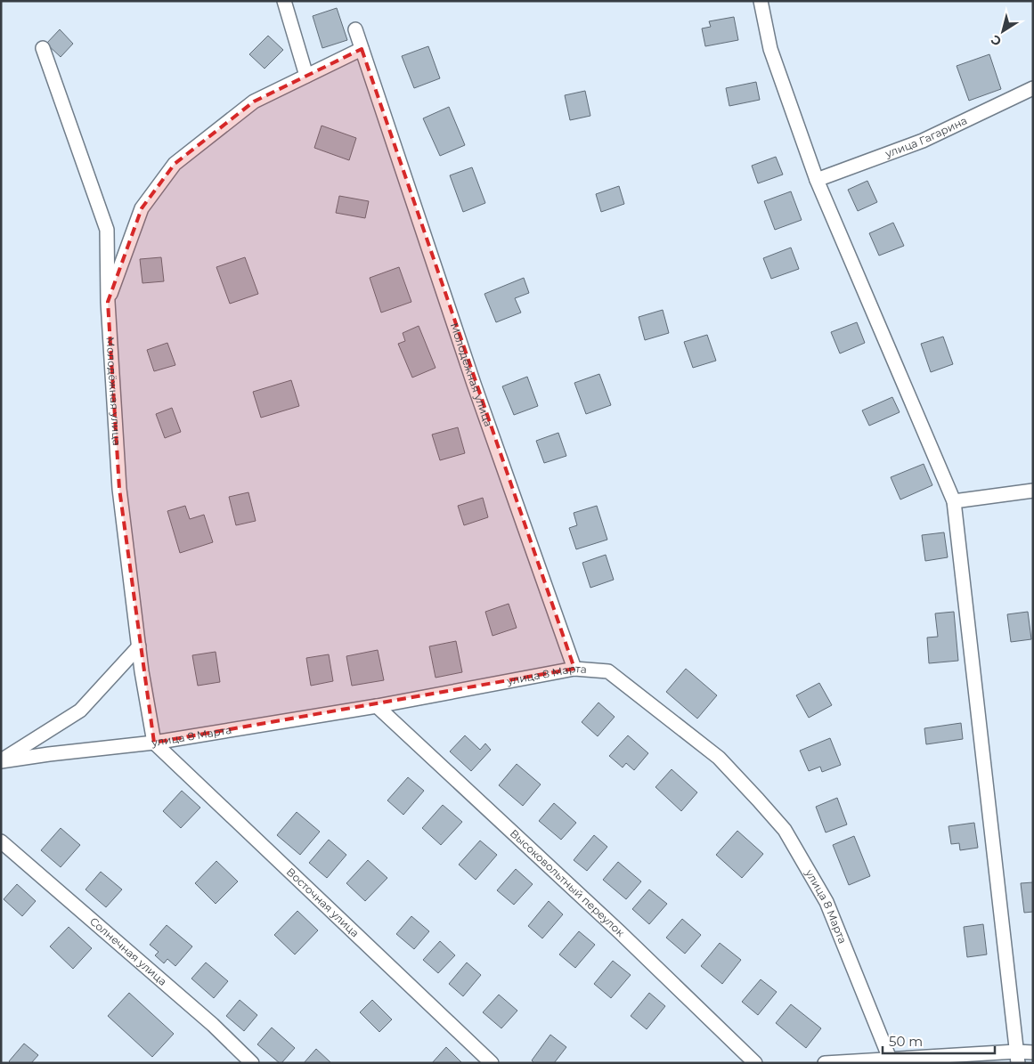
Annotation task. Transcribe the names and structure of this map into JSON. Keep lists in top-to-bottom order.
{
  "streets": {
    "street": [
      "улица Гагарина",
      "Молодёжная улица",
      "улица 8 Марта",
      "Высоковольтный переулок",
      "Восточная улица",
      "Солнечная улица"
    ]
  },
  "crossings": [
    ["Молодёжная улица", "улица 8 Марта"],
    ["Молодёжная улица", "Восточная улица"],
    ["улица 8 Марта", "Высоковольтный переулок"],
    ["улица 8 Марта", "Восточная улица"]
  ],
  "scale_bar": "50 m",
  "north": "bottom left"
}
